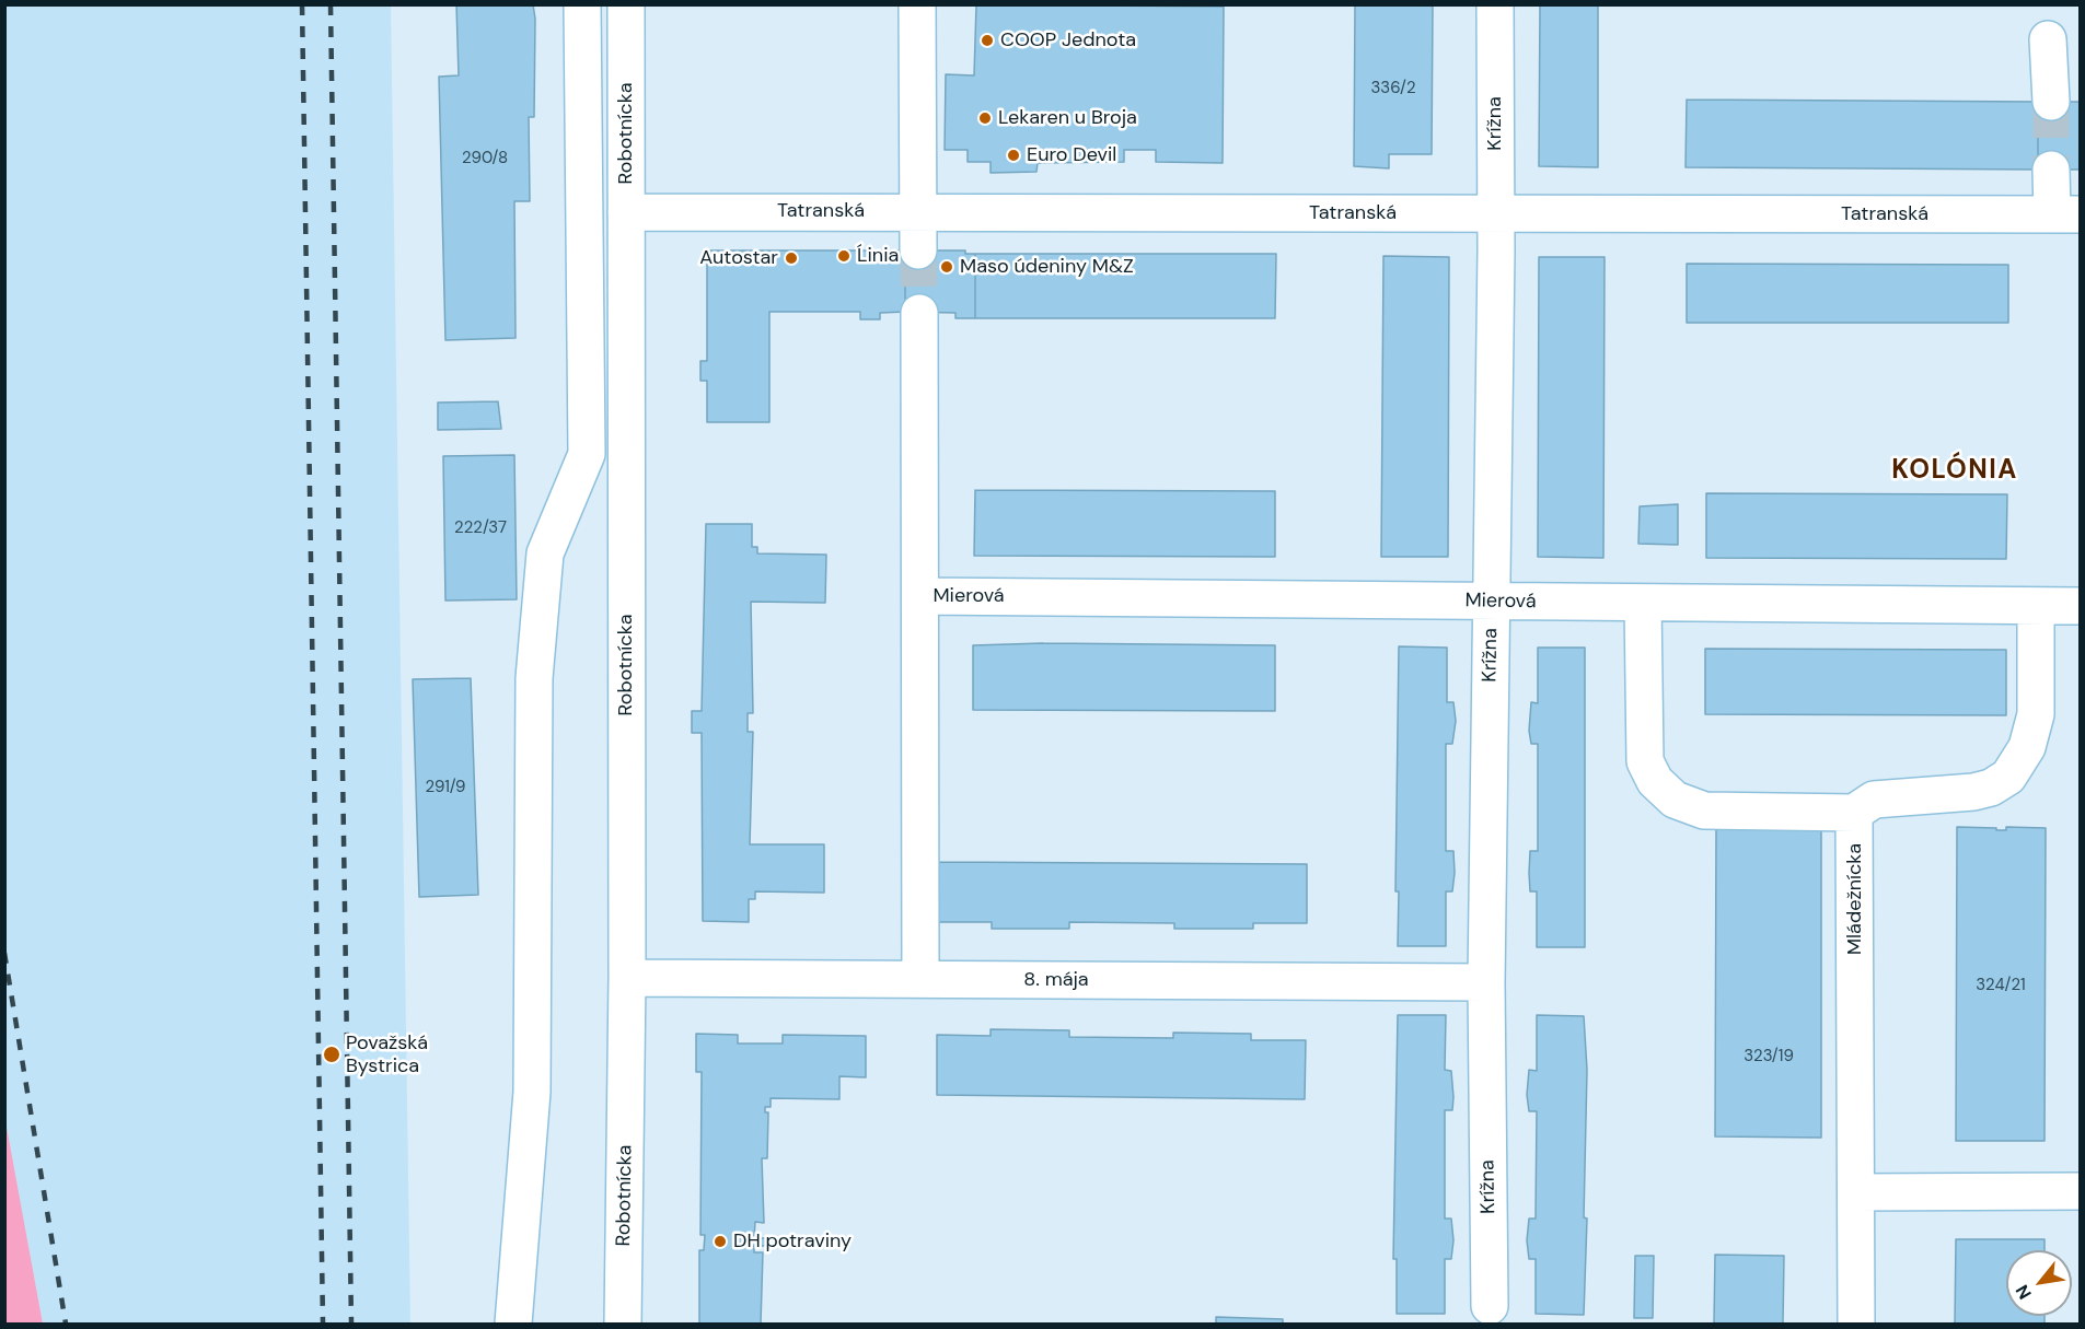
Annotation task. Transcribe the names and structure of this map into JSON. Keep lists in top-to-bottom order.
{
  "streets": {
    "street": [
      "Krížna",
      "Robotnícka",
      "Tatranská",
      "Mierová",
      "Mládežnícka",
      "8. mája"
    ]
  },
  "crossings": [
    ["Krížna", "Tatranská"],
    ["Krížna", "Mierová"],
    ["Krížna", "8. mája"],
    ["Robotnícka", "Tatranská"],
    ["Robotnícka", "8. mája"]
  ],
  "districts": ["KOLÓNIA"],
  "places": [
    "COOP Jednota",
    "Lekaren u Broja",
    "Euro Devil",
    "Ĺinia",
    "Autostar",
    "Maso údeniny M&Z",
    "Považská Bystrica",
    "DH potraviny"
  ],
  "house_numbers": [
    "336/2",
    "290/8",
    "222/37",
    "291/9",
    "324/21",
    "323/19"
  ],
  "north": "bottom left"
}
